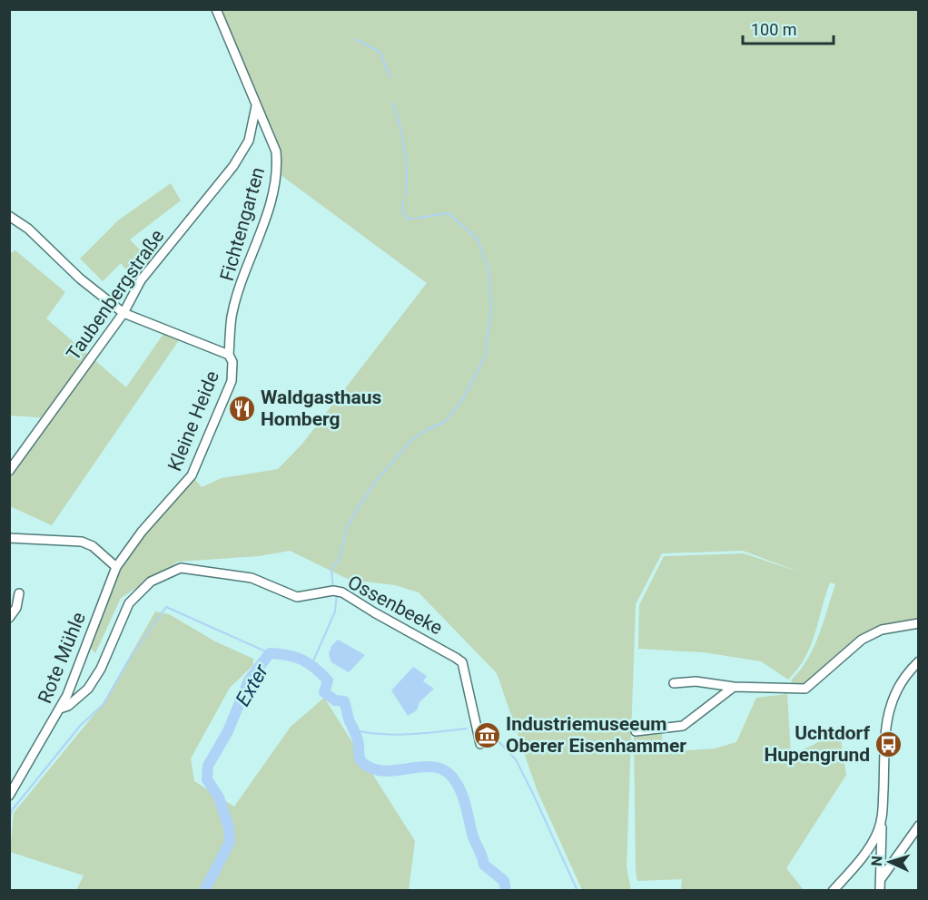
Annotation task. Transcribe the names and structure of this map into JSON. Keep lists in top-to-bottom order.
{
  "streets": {
    "street": [
      "Fichtengarten",
      "Taubenbergstraße",
      "Kleine Heide",
      "Ossenbeeke",
      "Rote Mühle"
    ]
  },
  "crossings": [
    ["Fichtengarten", "Taubenbergstraße"],
    ["Fichtengarten", "Kleine Heide"],
    ["Taubenbergstraße", "Kleine Heide"],
    ["Kleine Heide", "Rote Mühle"],
    ["Ossenbeeke", "Rote Mühle"]
  ],
  "water": ["Exter"],
  "places": {
    "restaurant": ["Waldgasthaus Homberg"],
    "museum": ["Industriemuseeum Oberer Eisenhammer"],
    "bus stop": ["Uchtdorf Hupengrund"]
  },
  "scale_bar": "100 m",
  "north": "left"
}
